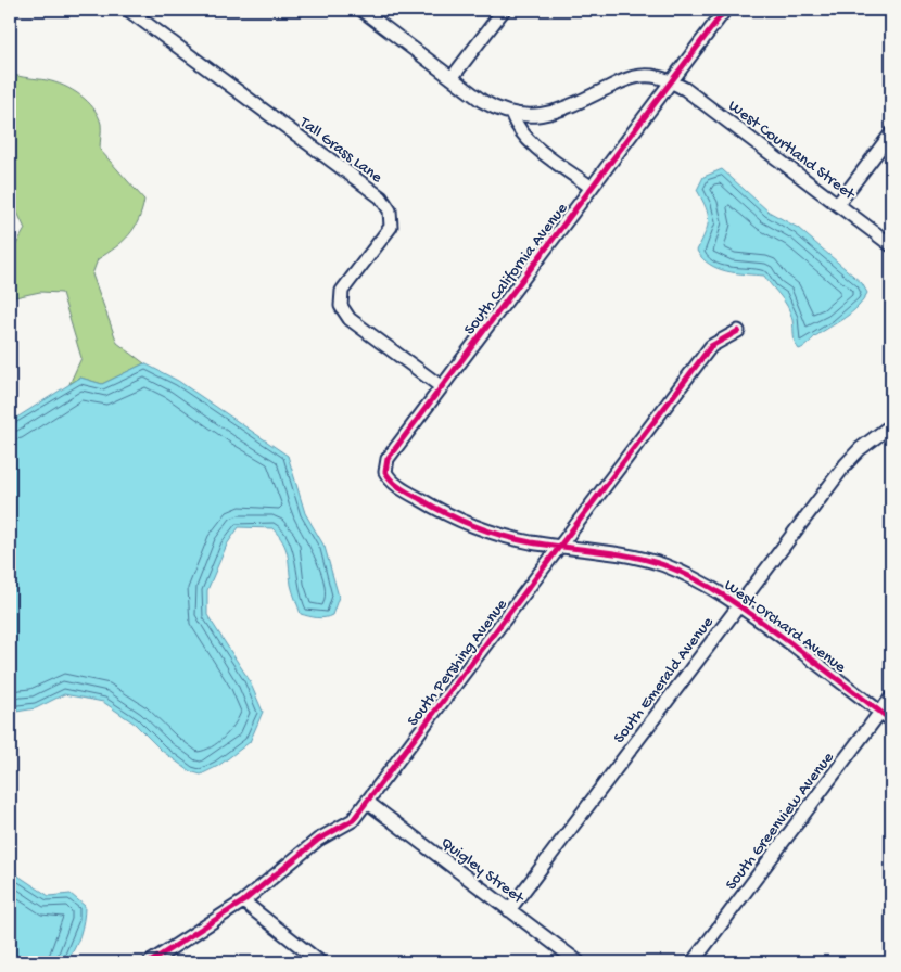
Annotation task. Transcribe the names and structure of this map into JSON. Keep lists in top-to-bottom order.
{
  "streets": {
    "street": [
      "Tall Grass Lane",
      "West Courtland Street",
      "South California Avenue",
      "West Orchard Avenue",
      "South Pershing Avenue",
      "South Emerald Avenue",
      "South Greenview Avenue",
      "Quigley Street"
    ]
  },
  "crossings": [
    ["Tall Grass Lane", "South California Avenue"],
    ["West Courtland Street", "South California Avenue"],
    ["South California Avenue", "West Orchard Avenue"],
    ["West Orchard Avenue", "South Pershing Avenue"],
    ["West Orchard Avenue", "South Emerald Avenue"],
    ["West Orchard Avenue", "South Greenview Avenue"],
    ["South Pershing Avenue", "Quigley Street"],
    ["South Emerald Avenue", "Quigley Street"]
  ]
}
